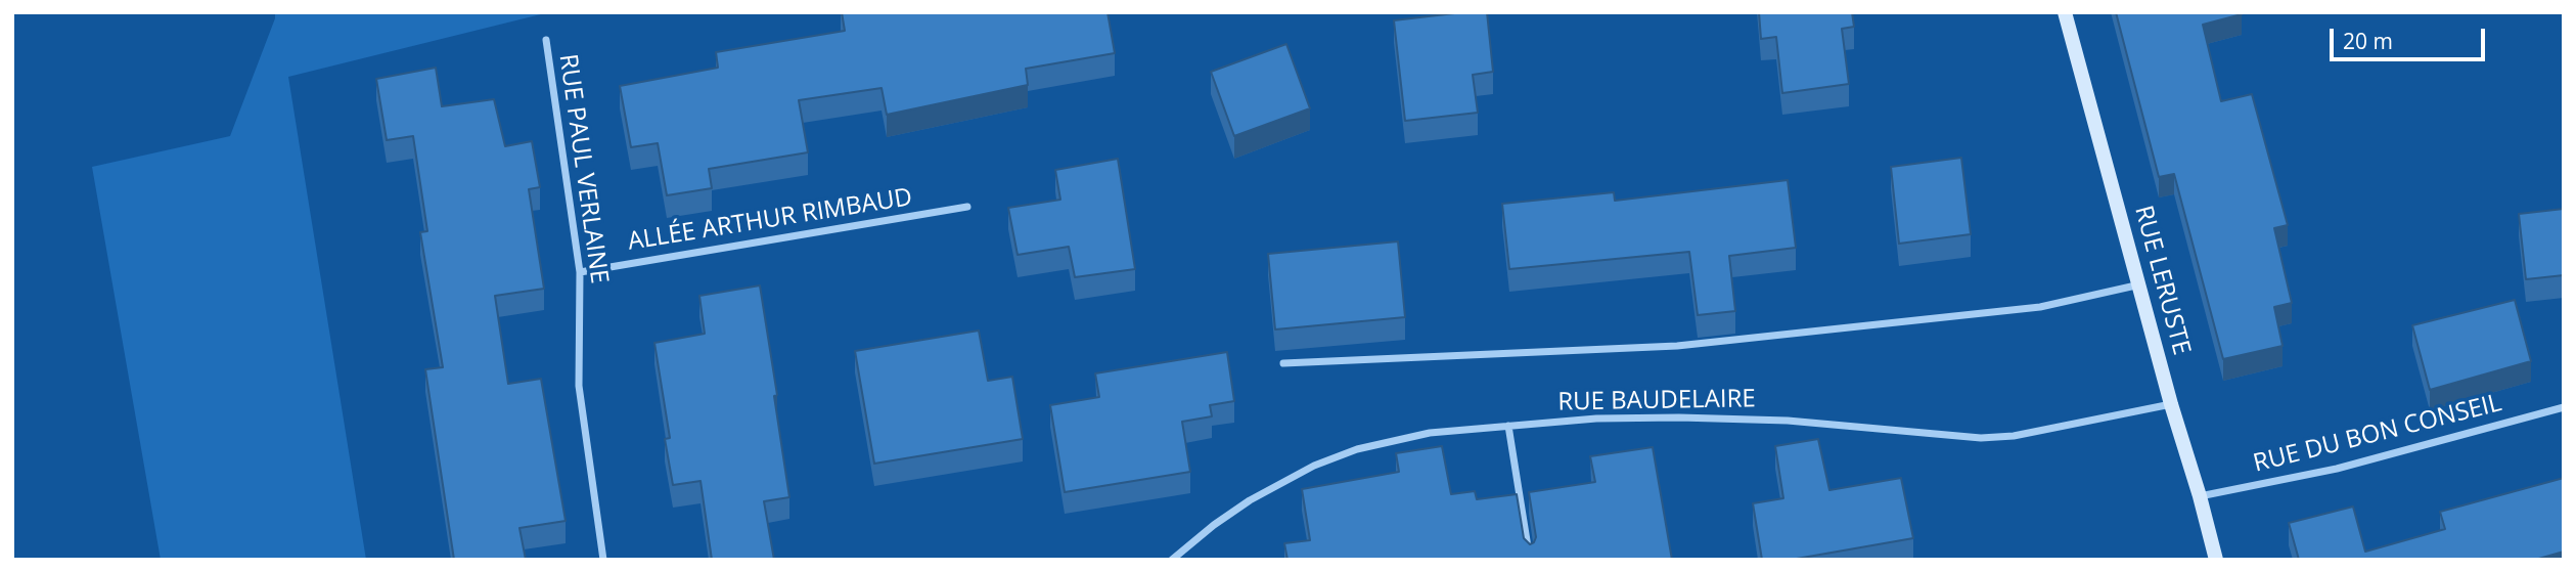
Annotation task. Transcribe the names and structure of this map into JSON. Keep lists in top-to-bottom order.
{
  "streets": {
    "street": [
      "RUE PAUL VERLAINE",
      "ALLÉE ARTHUR RIMBAUD",
      "RUE LERUSTE",
      "RUE BAUDELAIRE",
      "RUE DU BON CONSEIL"
    ]
  },
  "crossings": [
    ["RUE PAUL VERLAINE", "ALLÉE ARTHUR RIMBAUD"],
    ["RUE LERUSTE", "RUE BAUDELAIRE"],
    ["RUE LERUSTE", "RUE DU BON CONSEIL"]
  ],
  "scale_bar": "20 m"
}
